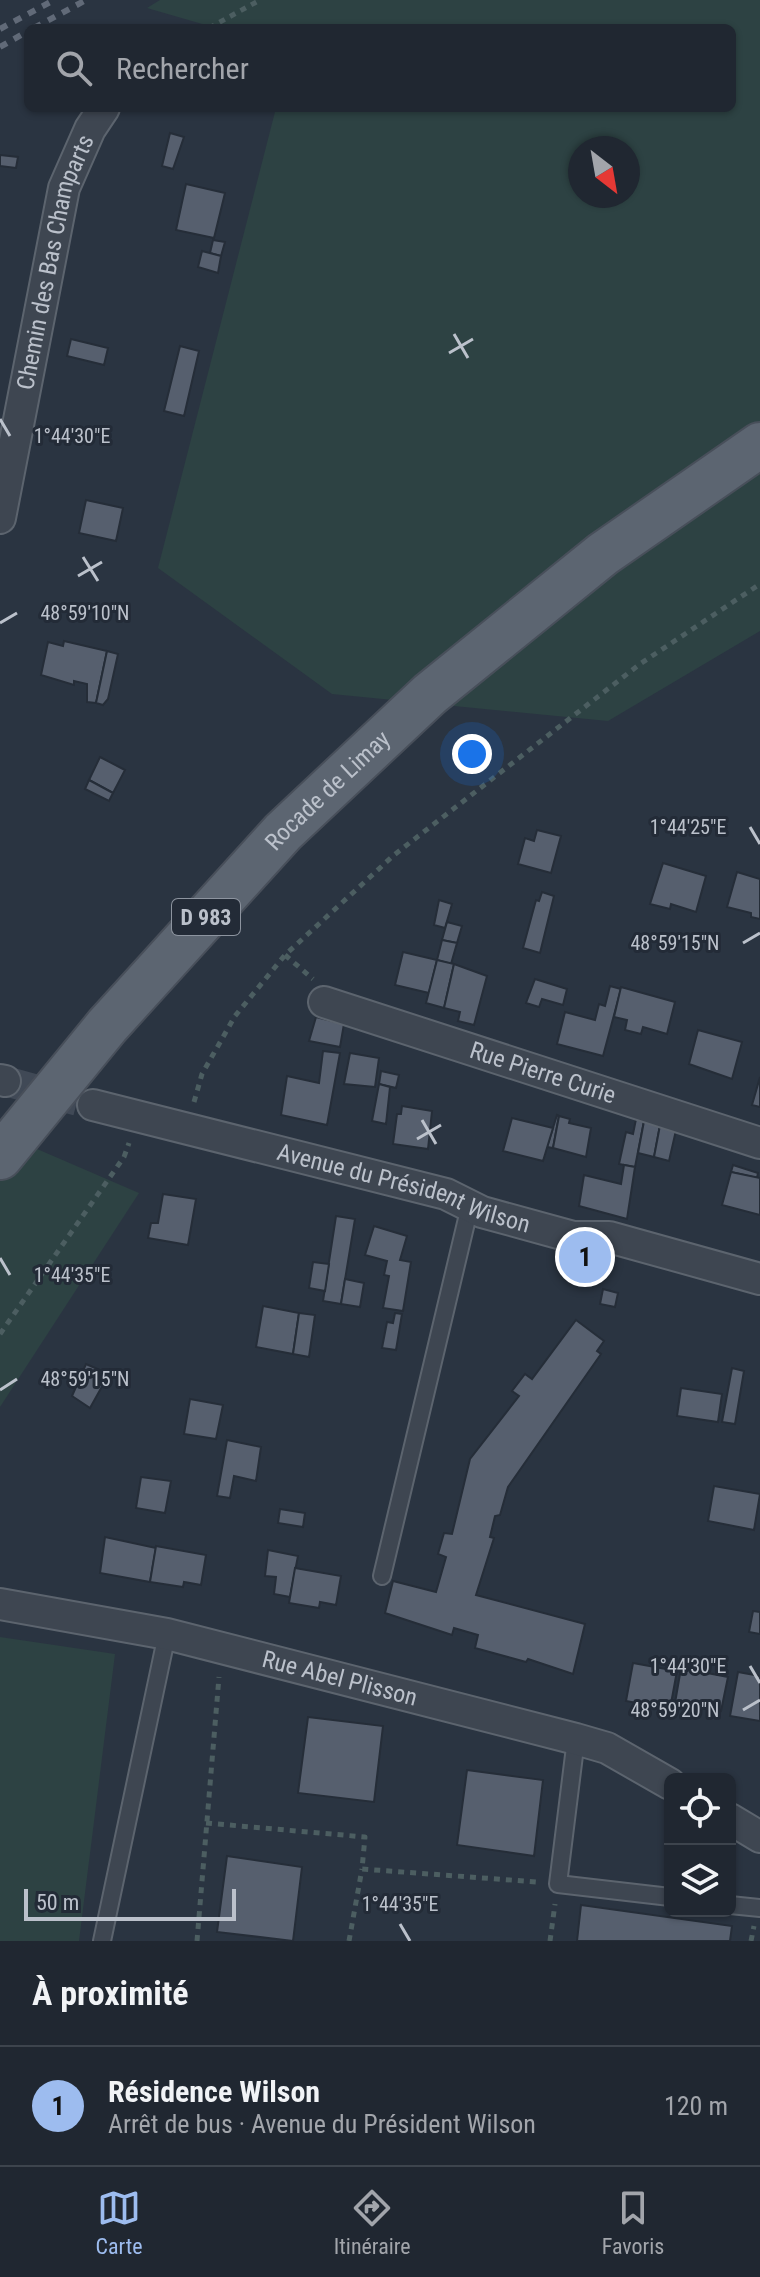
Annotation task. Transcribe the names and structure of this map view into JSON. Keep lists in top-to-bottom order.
{
  "streets": {
    "main road": ["Rocade de Limay", "D 983"],
    "street": [
      "Chemin des Bas Champarts",
      "Rue Pierre Curie",
      "Avenue du Président Wilson",
      "Rue Abel Plisson"
    ]
  },
  "crossings": [
    ["Rocade de Limay", "D 983"]
  ],
  "scale_bar": "50 m",
  "north": "bottom right",
  "page": {
    "search": "Rechercher",
    "pins": "1",
    "scale": "50 m",
    "heading": "À proximité",
    "list": [
      {
        "mark": "1",
        "name": "Résidence Wilson",
        "note": "Arrêt de bus · Avenue du Président Wilson",
        "value": "120 m"
      }
    ],
    "nav": ["Carte", "Itinéraire", "Favoris"]
  },
  "coordinates": [
    "1°44'30\"E",
    "48°59'10\"N",
    "1°44'25\"E",
    "48°59'15\"N",
    "1°44'35\"E",
    "48°59'20\"N"
  ]
}
